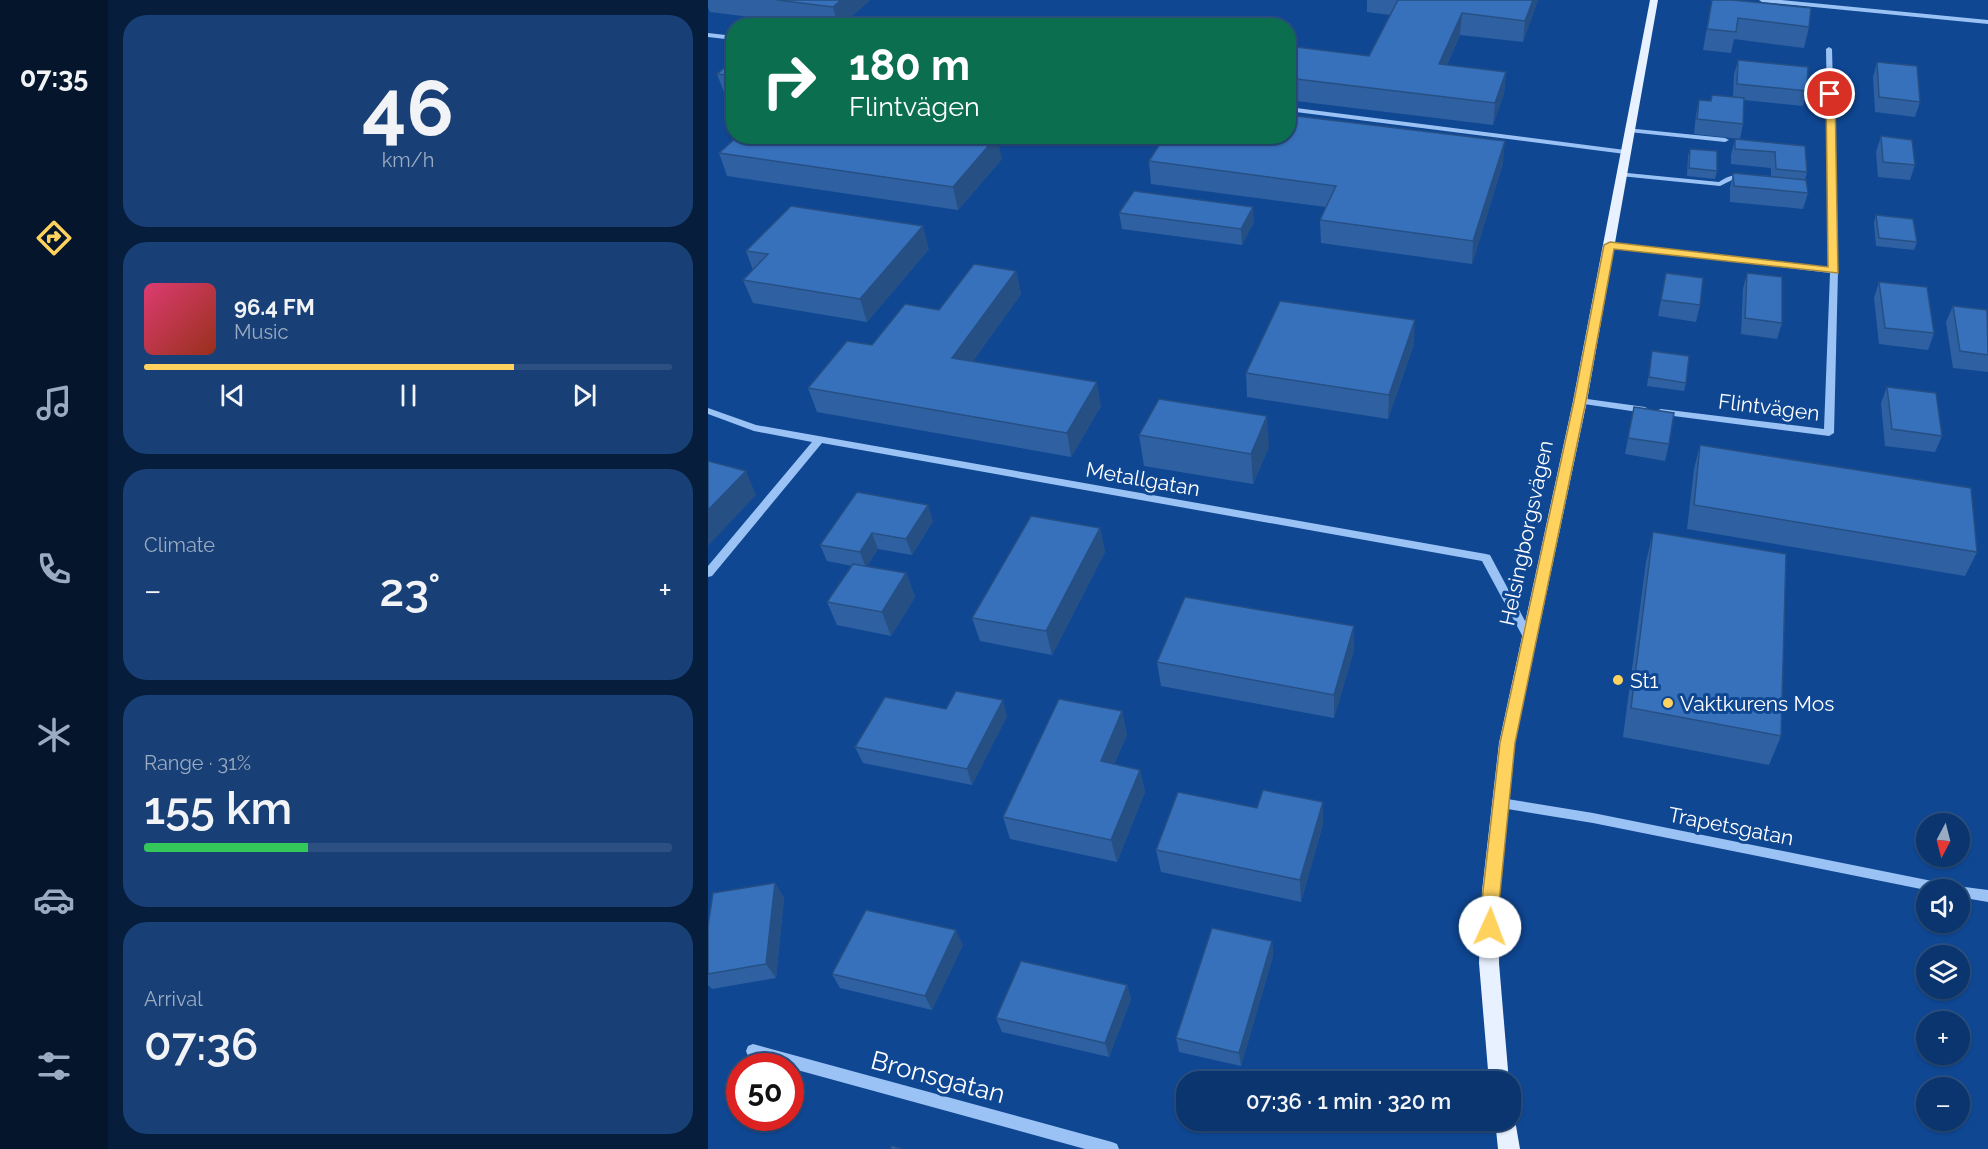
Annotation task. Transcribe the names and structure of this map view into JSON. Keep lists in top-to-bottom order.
{
  "streets": {
    "main road": ["Helsingborgsvägen"],
    "street": [
      "Flintvägen",
      "Metallgatan",
      "Trapetsgatan",
      "Bronsgatan"
    ]
  },
  "crossings": [
    ["Flintvägen", "Helsingborgsvägen"],
    ["Metallgatan", "Helsingborgsvägen"],
    ["Helsingborgsvägen", "Trapetsgatan"]
  ],
  "places": ["St1", "Vaktkurens Mos"],
  "north": "bottom",
  "page": {
    "tabs": "07:35",
    "tile": [
      ["46", "km/h"],
      "Climate",
      ["Range · 31%", "155 km"],
      ["Arrival", "07:36"]
    ],
    "turn": ["180 m", "Flintvägen"],
    "song": ["96.4 FM", "Music"],
    "heat": ["−", "23°", "+"],
    "map_buttons": ["+", "−"],
    "limit": "50",
    "trip": "07:36 · 1 min · 320 m"
  }
}
